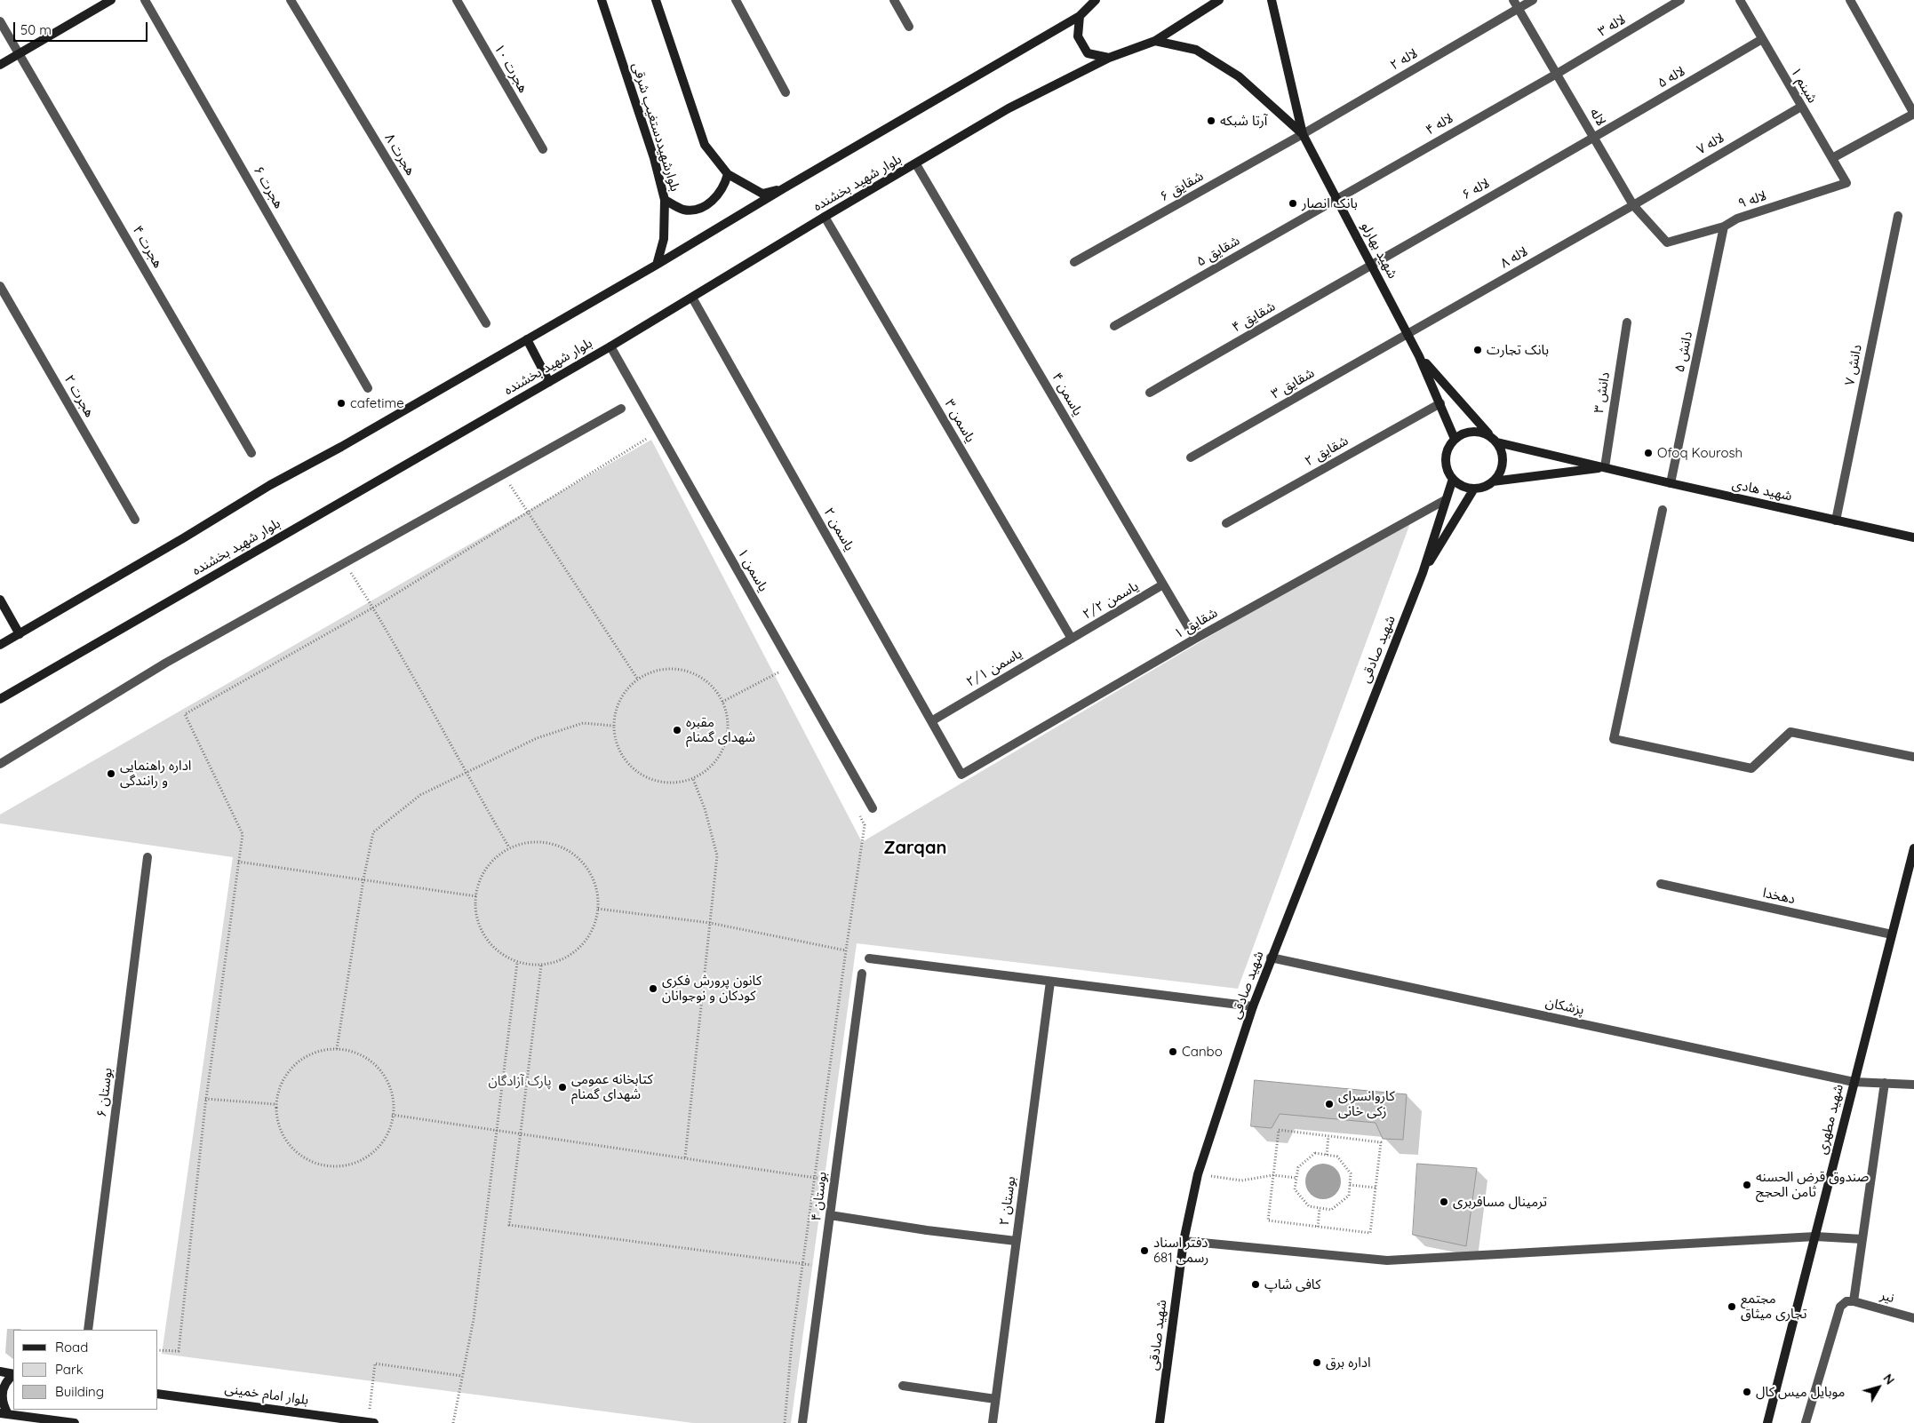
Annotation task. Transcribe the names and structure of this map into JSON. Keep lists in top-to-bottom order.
{
  "streets": {
    "main road": [
      "بلوارشهیددستغیب شرقی",
      "بلوار شهید بخشنده",
      "شهید بهارلو",
      "شهید هادی",
      "شهید صادقی",
      "شهید مطهری",
      "بلوار امام خمینی"
    ],
    "street": [
      "لاله ۳",
      "لاله ۲",
      "هجرت ۱۰",
      "لاله ۵",
      "شبنم ۱",
      "لاله",
      "لاله ۴",
      "لاله ۷",
      "هجرت ۸",
      "شقایق ۶",
      "هجرت ۶",
      "لاله ۶",
      "لاله ۹",
      "هجرت ۴",
      "شقایق ۵",
      "لاله ۸",
      "شقایق ۴",
      "دانش ۵",
      "دانش ۷",
      "شقایق ۳",
      "دانش ۳",
      "یاسمن ۴",
      "هجرت ۲",
      "یاسمن ۳",
      "شقایق ۲",
      "یاسمن ۲",
      "یاسمن ۱",
      "یاسمن ۲/۲",
      "شقایق ۱",
      "یاسمن ۲/۱",
      "دهخدا",
      "پزشکان",
      "بوستان ۶",
      "بوستان ۴",
      "بوستان ۲",
      "نیر"
    ]
  },
  "crossings": [
    ["لاله ۳", "لاله"],
    ["لاله ۳", "لاله ۴"],
    ["لاله ۲", "لاله"],
    ["لاله ۲", "شقایق ۶"],
    ["لاله ۲", "شهید بهارلو"],
    ["لاله ۵", "شبنم ۱"],
    ["لاله ۵", "لاله"],
    ["لاله ۵", "لاله ۶"],
    ["شبنم ۱", "لاله ۷"],
    ["شبنم ۱", "لاله ۹"],
    ["لاله", "لاله ۴"],
    ["لاله", "لاله ۷"],
    ["لاله", "لاله ۶"],
    ["لاله", "لاله ۹"],
    ["لاله", "لاله ۸"],
    ["لاله ۴", "شهید بهارلو"],
    ["لاله ۴", "شقایق ۵"],
    ["لاله ۷", "لاله ۸"],
    ["بلوار شهید بخشنده", "یاسمن ۴"],
    ["بلوار شهید بخشنده", "یاسمن ۳"],
    ["بلوار شهید بخشنده", "یاسمن ۲"],
    ["بلوار شهید بخشنده", "یاسمن ۱"],
    ["شقایق ۶", "شهید بهارلو"],
    ["لاله ۶", "شهید بهارلو"],
    ["لاله ۶", "شقایق ۴"],
    ["لاله ۹", "دانش ۵"],
    ["شهید بهارلو", "شقایق ۵"],
    ["شهید بهارلو", "لاله ۸"],
    ["شهید بهارلو", "شقایق ۴"],
    ["شهید بهارلو", "شقایق ۳"],
    ["لاله ۸", "شقایق ۳"],
    ["دانش ۵", "شهید هادی"],
    ["دانش ۷", "شهید هادی"],
    ["دانش ۳", "شهید هادی"],
    ["یاسمن ۴", "یاسمن ۲/۲"],
    ["یاسمن ۴", "شقایق ۱"],
    ["یاسمن ۳", "یاسمن ۲/۲"],
    ["یاسمن ۳", "یاسمن ۲/۱"],
    ["یاسمن ۲", "شقایق ۱"],
    ["یاسمن ۲", "یاسمن ۲/۱"],
    ["یاسمن ۲/۲", "یاسمن ۲/۱"],
    ["شهید صادقی", "پزشکان"],
    ["دهخدا", "شهید مطهری"],
    ["پزشکان", "شهید مطهری"]
  ],
  "districts": ["Zarqan"],
  "parks": ["پارک آزادگان"],
  "places": [
    "آرتا شبکه",
    "بانک انصار",
    "بانک تجارت",
    "cafetime",
    "Ofoq Kourosh",
    "مقبره شهدای گمنام",
    "اداره راهنمایی و رانندگی",
    "کانون پرورش فکری کودکان و نوجوانان",
    "Canbo",
    "کتابخانه عمومی شهدای گمنام",
    "کاروانسرای زکی خانی",
    "صندوق قرض الحسنه ثامن الحجج",
    "ترمینال مسافربری",
    "دفتر اسناد رسمی 681",
    "کافی شاپ",
    "مجتمع تجاری میثاق",
    "اداره برق",
    "موبایل میس کال"
  ],
  "legend": ["Road", "Park", "Building"],
  "scale_bar": "50 m",
  "north": "top right"
}
